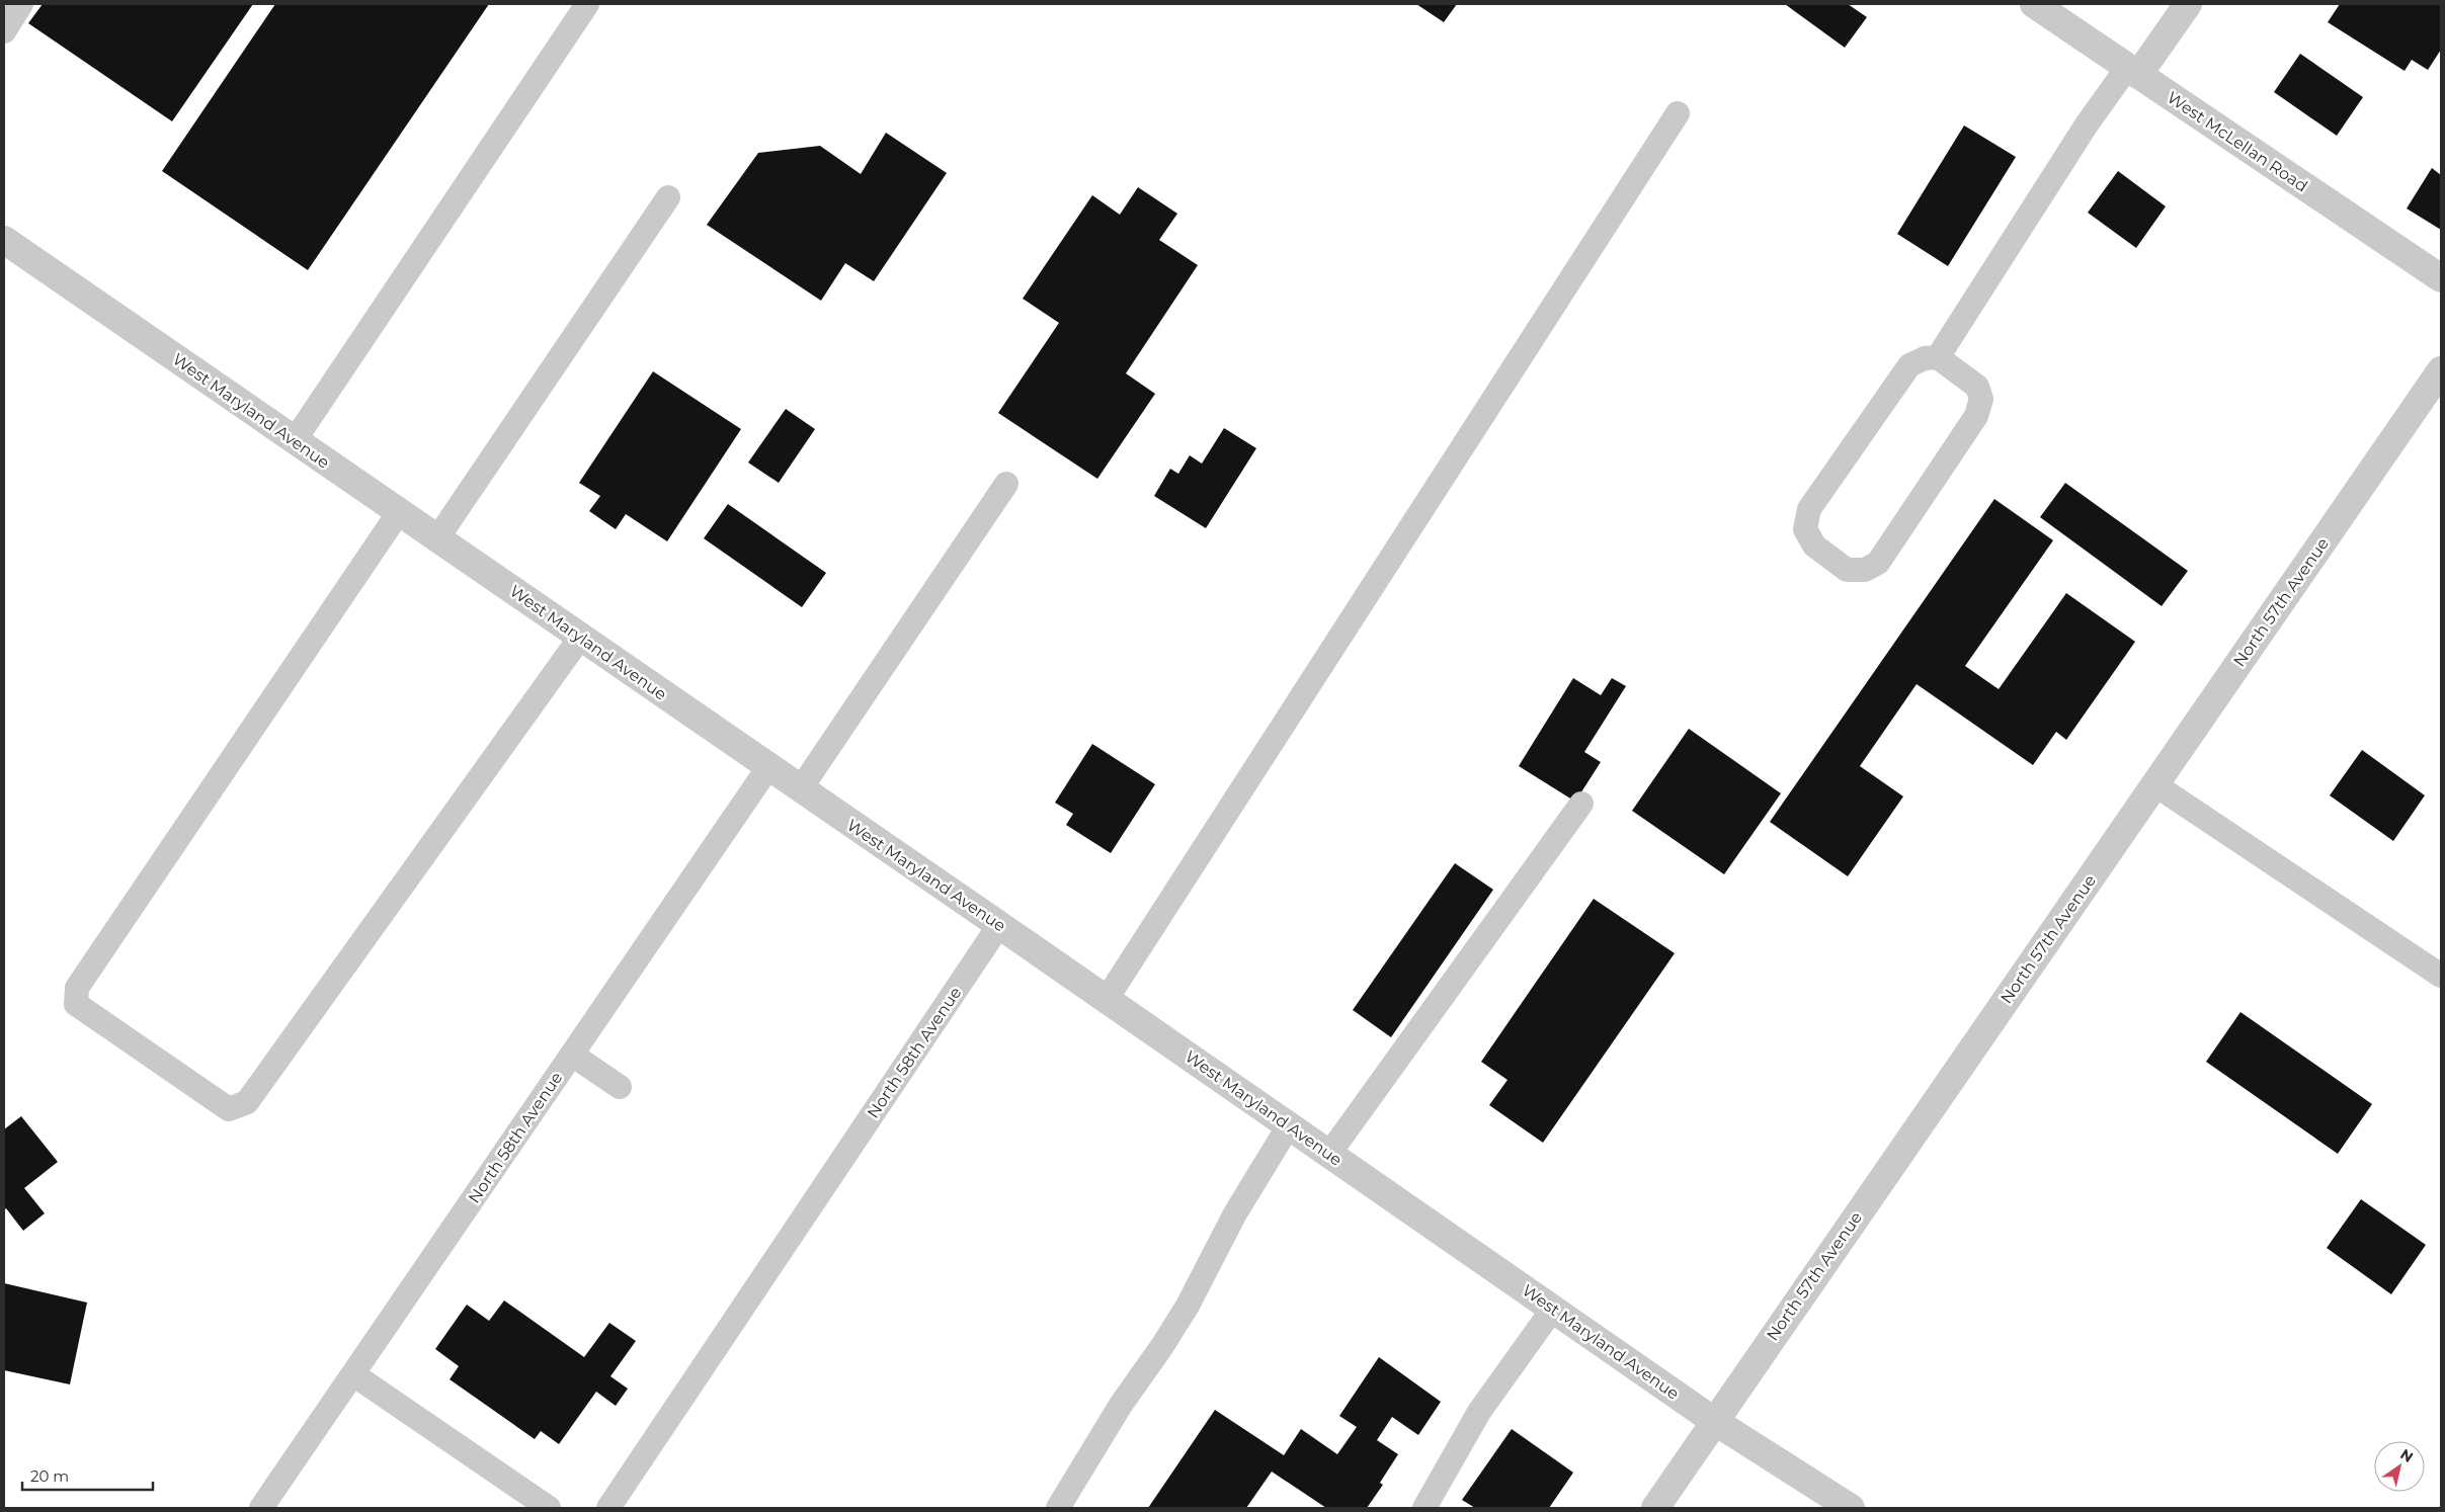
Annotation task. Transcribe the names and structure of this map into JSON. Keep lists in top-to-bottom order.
{
  "streets": {
    "street": ["West McLellan Road", "West Maryland Avenue", "North 57th Avenue"],
    "lane": ["North 58th Avenue"]
  },
  "crossings": [
    ["West Maryland Avenue", "North 57th Avenue"],
    ["West Maryland Avenue", "North 58th Avenue"]
  ],
  "scale_bar": "20 m",
  "north": "top right"
}
